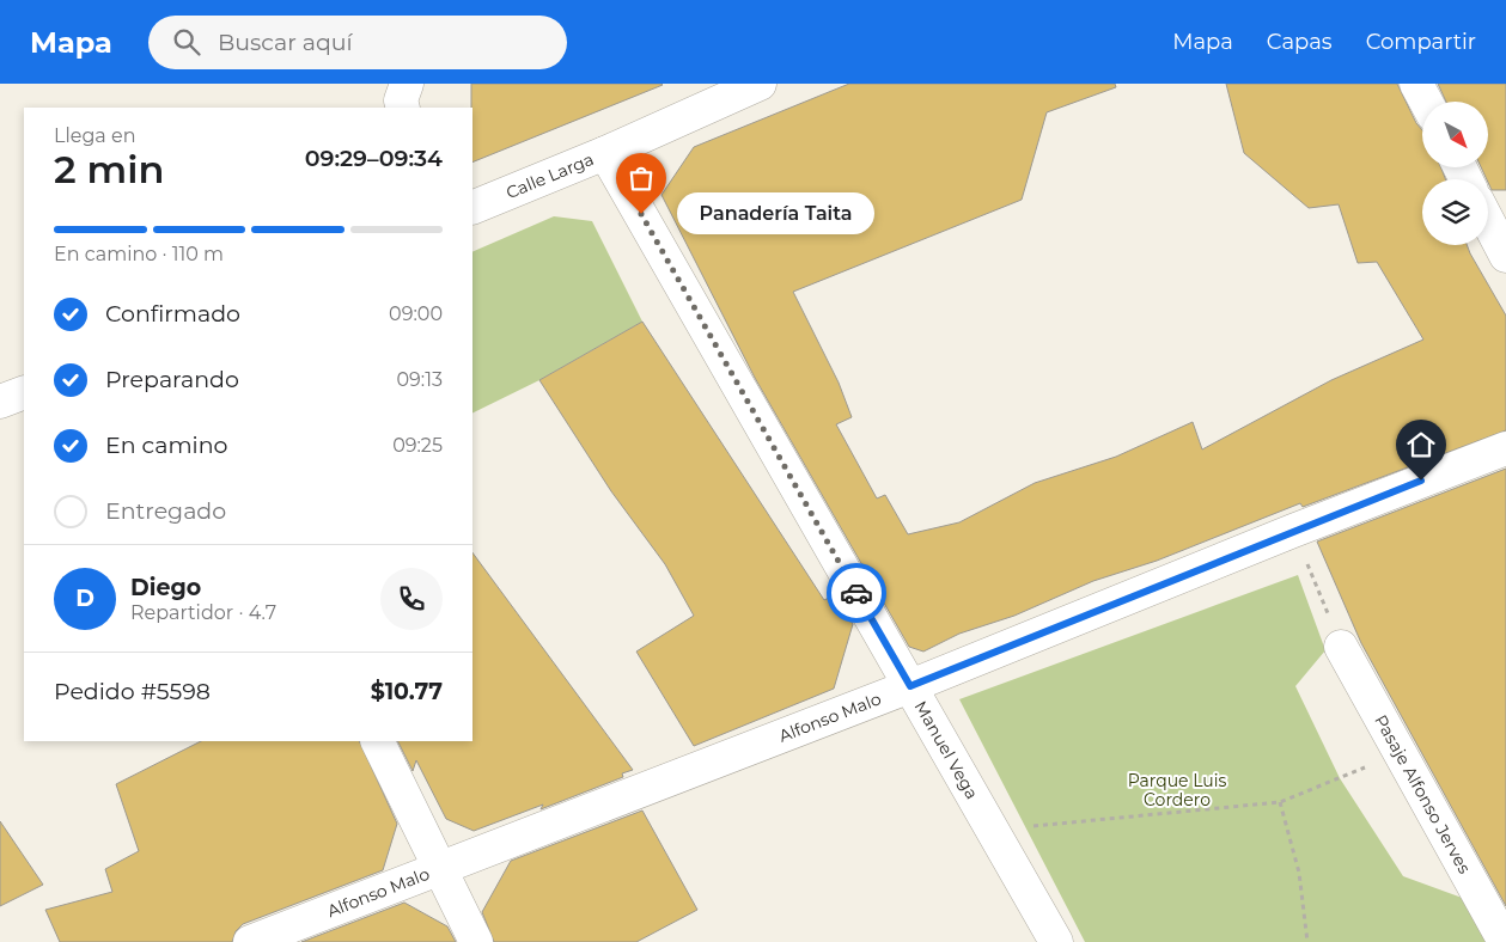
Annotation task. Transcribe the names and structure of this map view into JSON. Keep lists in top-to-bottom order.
{
  "streets": {
    "street": [
      "Calle Larga",
      "Alfonso Malo",
      "Manuel Vega",
      "Pasaje Alfonso Jerves"
    ]
  },
  "crossings": [
    ["Calle Larga", "Manuel Vega"],
    ["Alfonso Malo", "Manuel Vega"]
  ],
  "parks": ["Parque Luis Cordero"],
  "places": ["Panadería Taita"],
  "north": "bottom right",
  "page": {
    "header": "Mapa",
    "search": "Buscar aquí",
    "nav": ["Mapa", "Capas", "Compartir"],
    "heading": ["2 min", "Llega en", "09:29–09:34"],
    "panel": [
      "Diego",
      "Repartidor · 4.7",
      "Pedido #5598",
      "$10.77"
    ],
    "bubble": "Panadería Taita",
    "bar": "En camino · 110 m",
    "list": [
      ["Confirmado", "09:00"],
      ["Preparando", "09:13"],
      ["En camino", "09:25"],
      "Entregado"
    ],
    "round": "D"
  }
}
